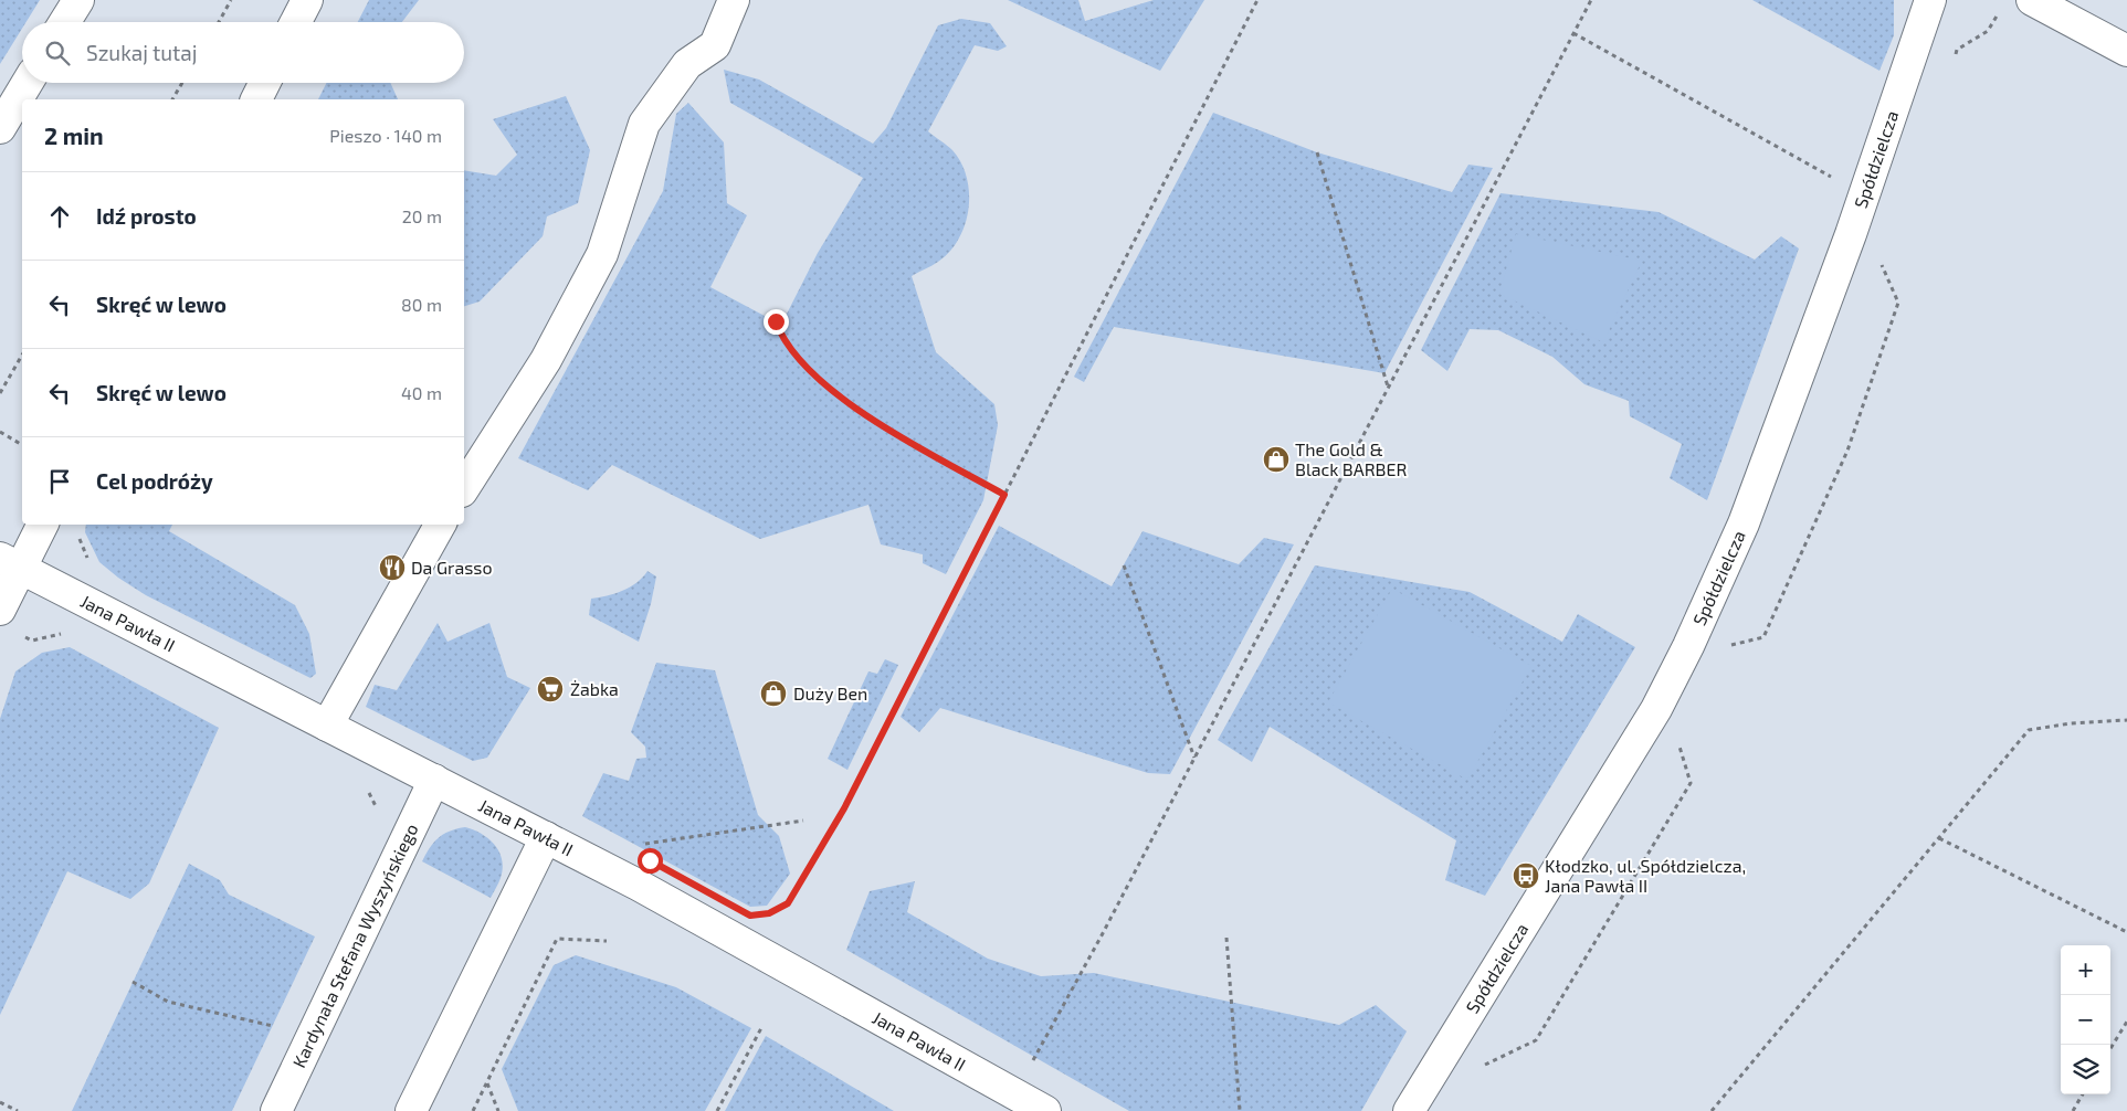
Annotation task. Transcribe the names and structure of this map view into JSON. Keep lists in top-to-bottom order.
{
  "streets": {
    "street": ["Spółdzielcza", "Jana Pawła II", "Kardynała Stefana Wyszyńskiego"]
  },
  "crossings": [
    ["Jana Pawła II", "Kardynała Stefana Wyszyńskiego"]
  ],
  "places": {
    "shop": ["The Gold & Black BARBER", "Duży Ben"],
    "restaurant": ["Da Grasso"],
    "supermarket": ["Żabka"],
    "bus stop": ["Kłodzko, ul. Spółdzielcza, Jana Pawła II"]
  },
  "page": {
    "search": "Szukaj tutaj",
    "heading": ["2 min", "Pieszo · 140 m"],
    "list": [
      ["Idź prosto", "20 m"],
      ["Skręć w lewo", "80 m"],
      ["Skręć w lewo", "40 m"],
      "Cel podróży"
    ],
    "map_buttons": ["+", "−"]
  }
}
